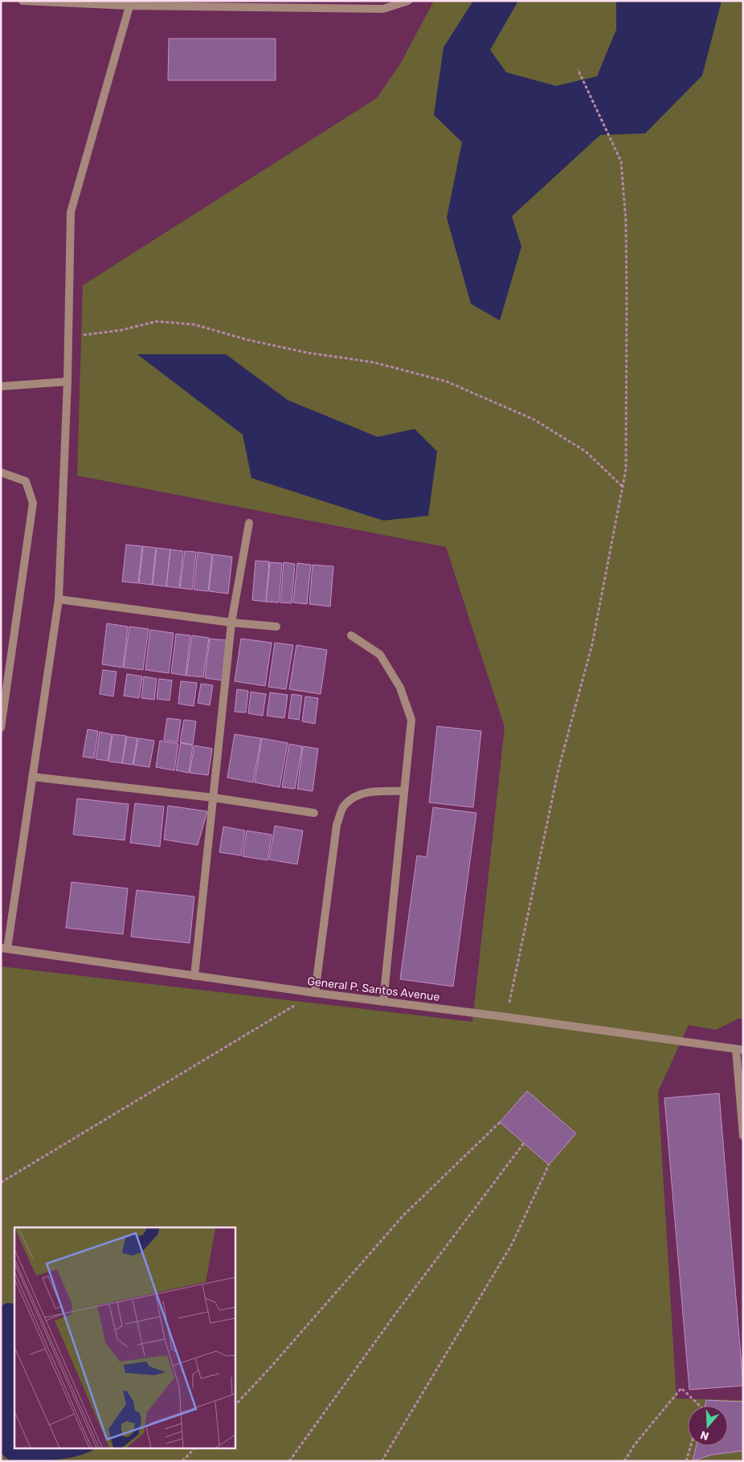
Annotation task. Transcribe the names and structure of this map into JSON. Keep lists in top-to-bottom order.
{
  "streets": {
    "street": ["General P. Santos Avenue"]
  },
  "north": "bottom"
}
